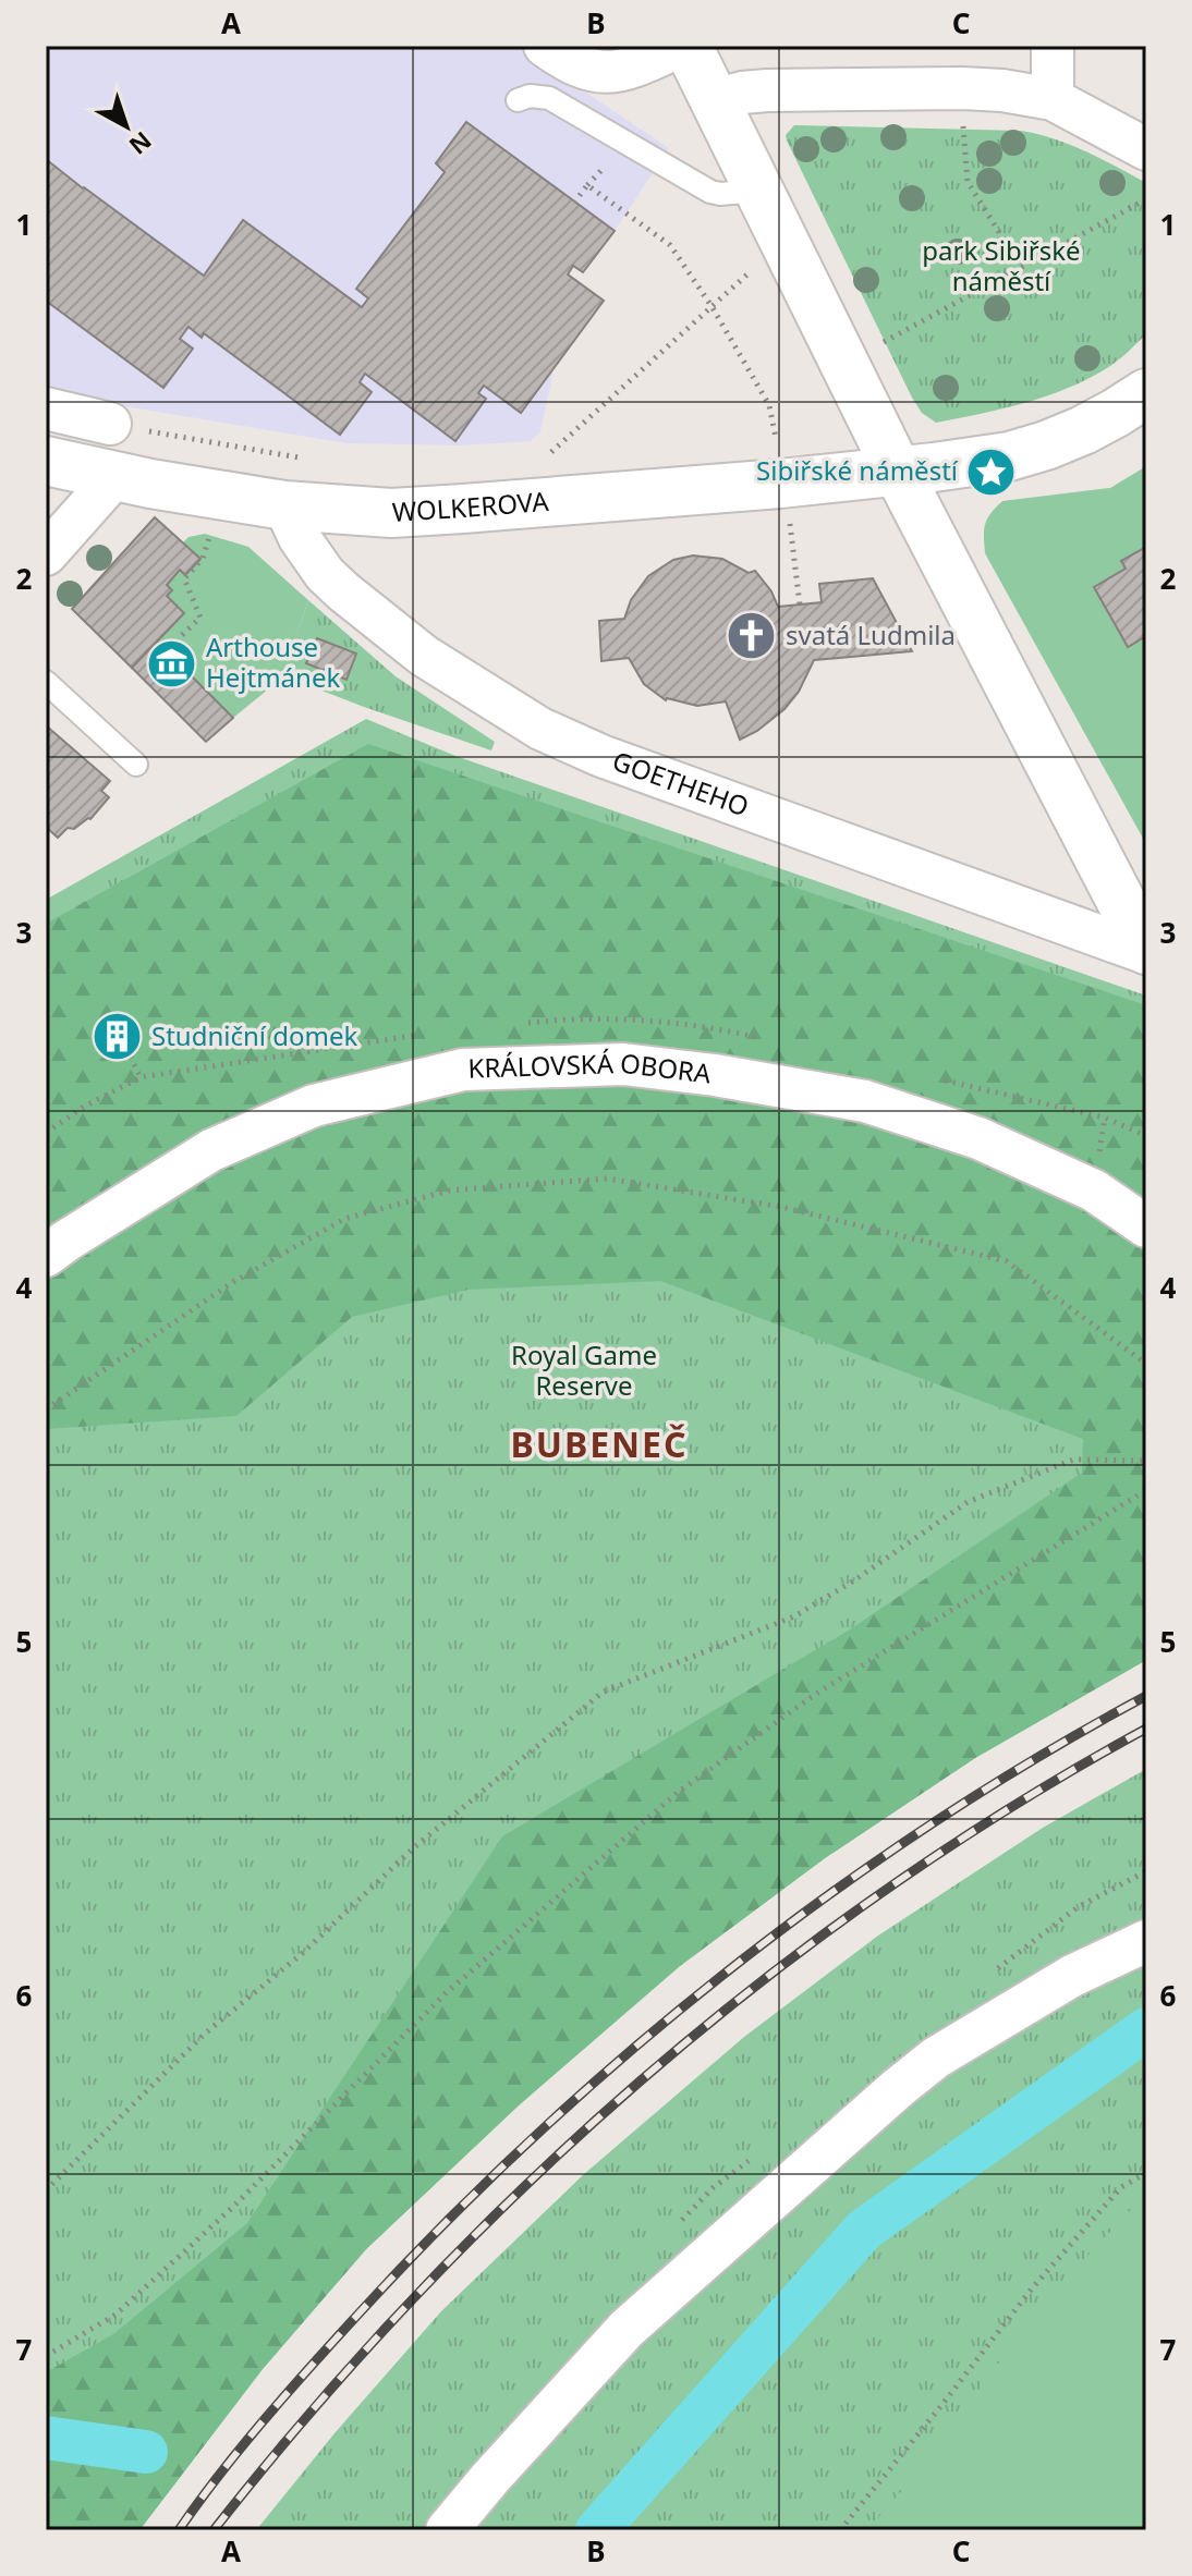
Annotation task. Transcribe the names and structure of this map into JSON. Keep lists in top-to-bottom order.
{
  "streets": {
    "street": ["WOLKEROVA", "GOETHEHO", "KRÁLOVSKÁ OBORA"]
  },
  "crossings": [
    ["WOLKEROVA", "GOETHEHO"]
  ],
  "districts": ["BUBENEČ"],
  "parks": ["park Sibiřské náměstí", "Royal Game Reserve"],
  "places": {
    "place": ["Sibiřské náměstí"],
    "church": ["svatá Ludmila"],
    "museum": ["Arthouse Hejtmánek"],
    "building": ["Studniční domek"]
  },
  "north": "bottom right",
  "grid": {
    "columns": ["A", "B", "C"],
    "rows": [
      "1",
      "2",
      "3",
      "4",
      "5",
      "6",
      "7"
    ]
  }
}
